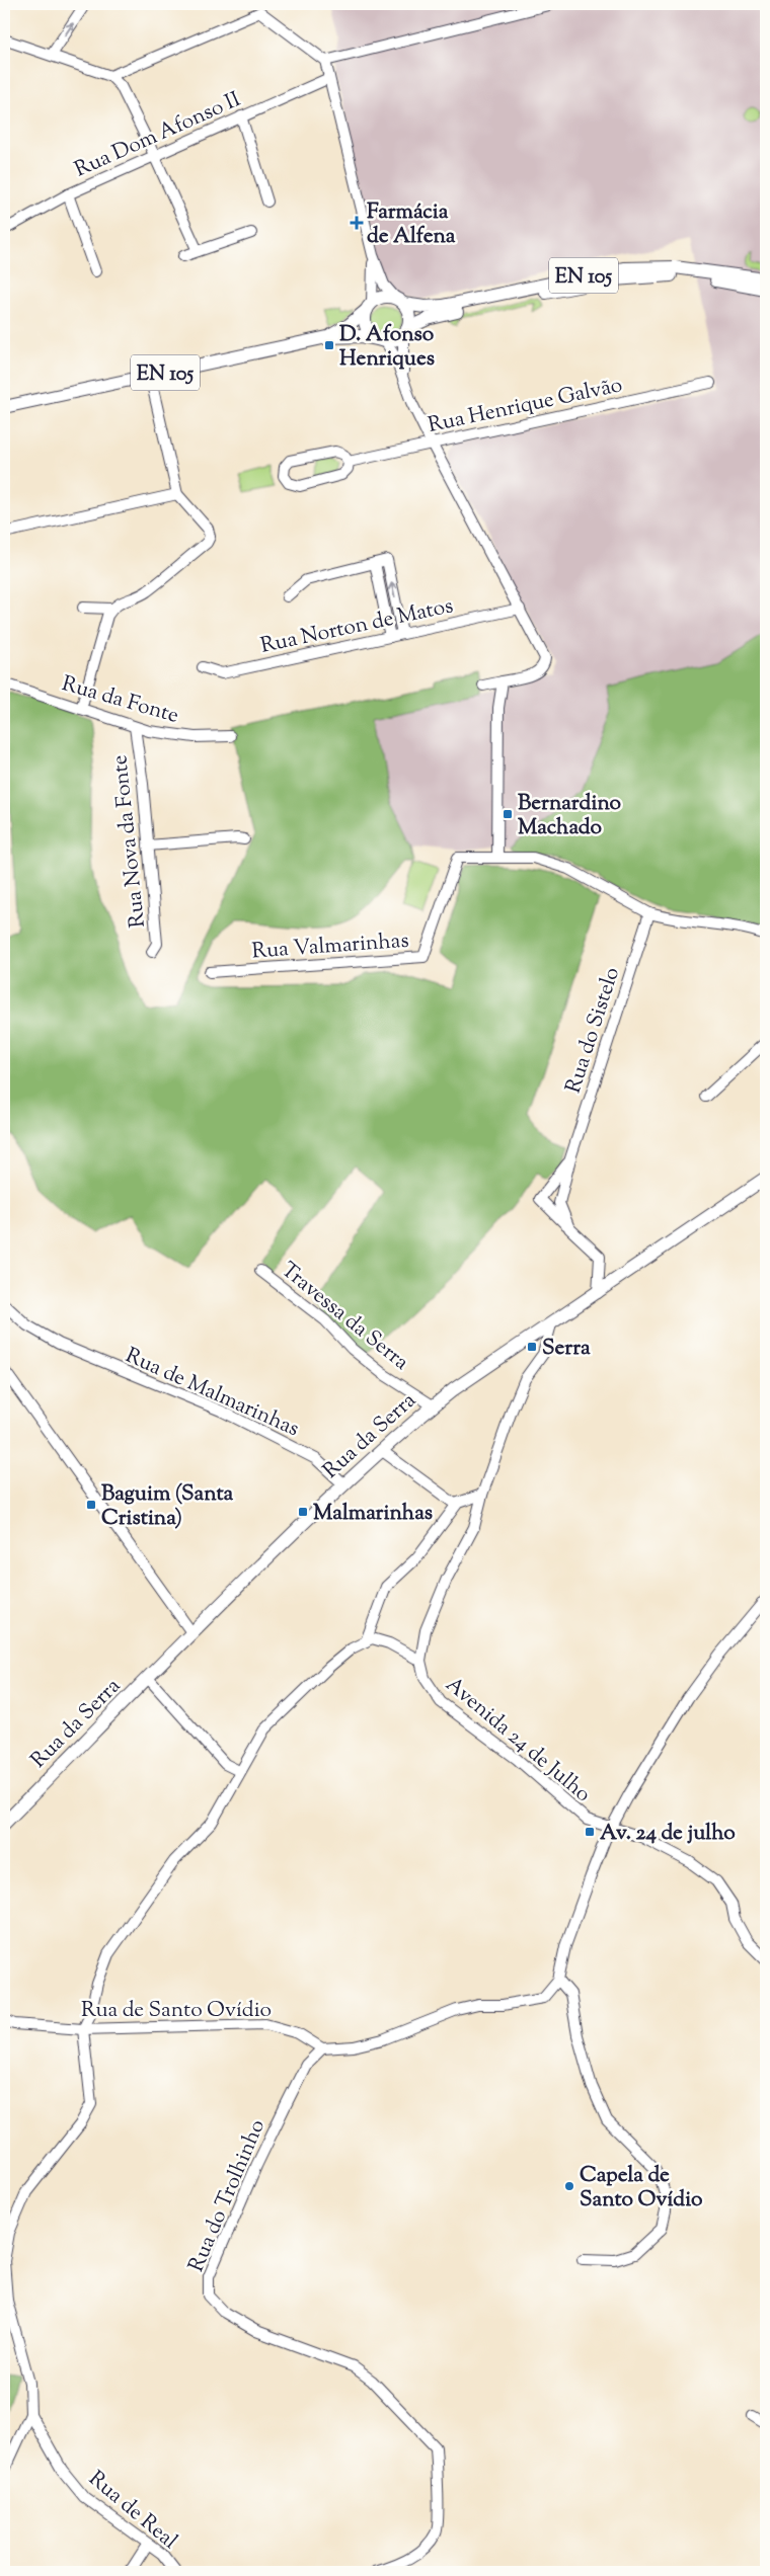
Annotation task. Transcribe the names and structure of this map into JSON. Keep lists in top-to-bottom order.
{
  "streets": {
    "main road": ["EN 105", "Rua da Serra"],
    "street": [
      "Rua Dom Afonso II",
      "Rua Henrique Galvão",
      "Rua Norton de Matos",
      "Rua da Fonte",
      "Rua Nova da Fonte",
      "Rua Valmarinhas",
      "Rua do Sistelo",
      "Travessa da Serra",
      "Rua de Malmarinhas",
      "Avenida 24 de Julho",
      "Rua de Santo Ovídio",
      "Rua do Trolhinho",
      "Rua de Real"
    ]
  },
  "crossings": [
    ["Rua da Fonte", "Rua Nova da Fonte"],
    ["Rua do Sistelo", "Rua da Serra"],
    ["Travessa da Serra", "Rua da Serra"],
    ["Rua de Malmarinhas", "Rua da Serra"],
    ["Rua da Serra", "Avenida 24 de Julho"],
    ["Rua de Santo Ovídio", "Rua do Trolhinho"],
    ["Rua de Santo Ovídio", "Rua de Real"]
  ],
  "places": {
    "health": ["Farmácia de Alfena"],
    "transit": [
      "D. Afonso Henriques",
      "Bernardino Machado",
      "Serra",
      "Baguim (Santa Cristina)",
      "Malmarinhas",
      "Av. 24 de julho"
    ],
    "other": ["Capela de Santo Ovídio"]
  }
}
